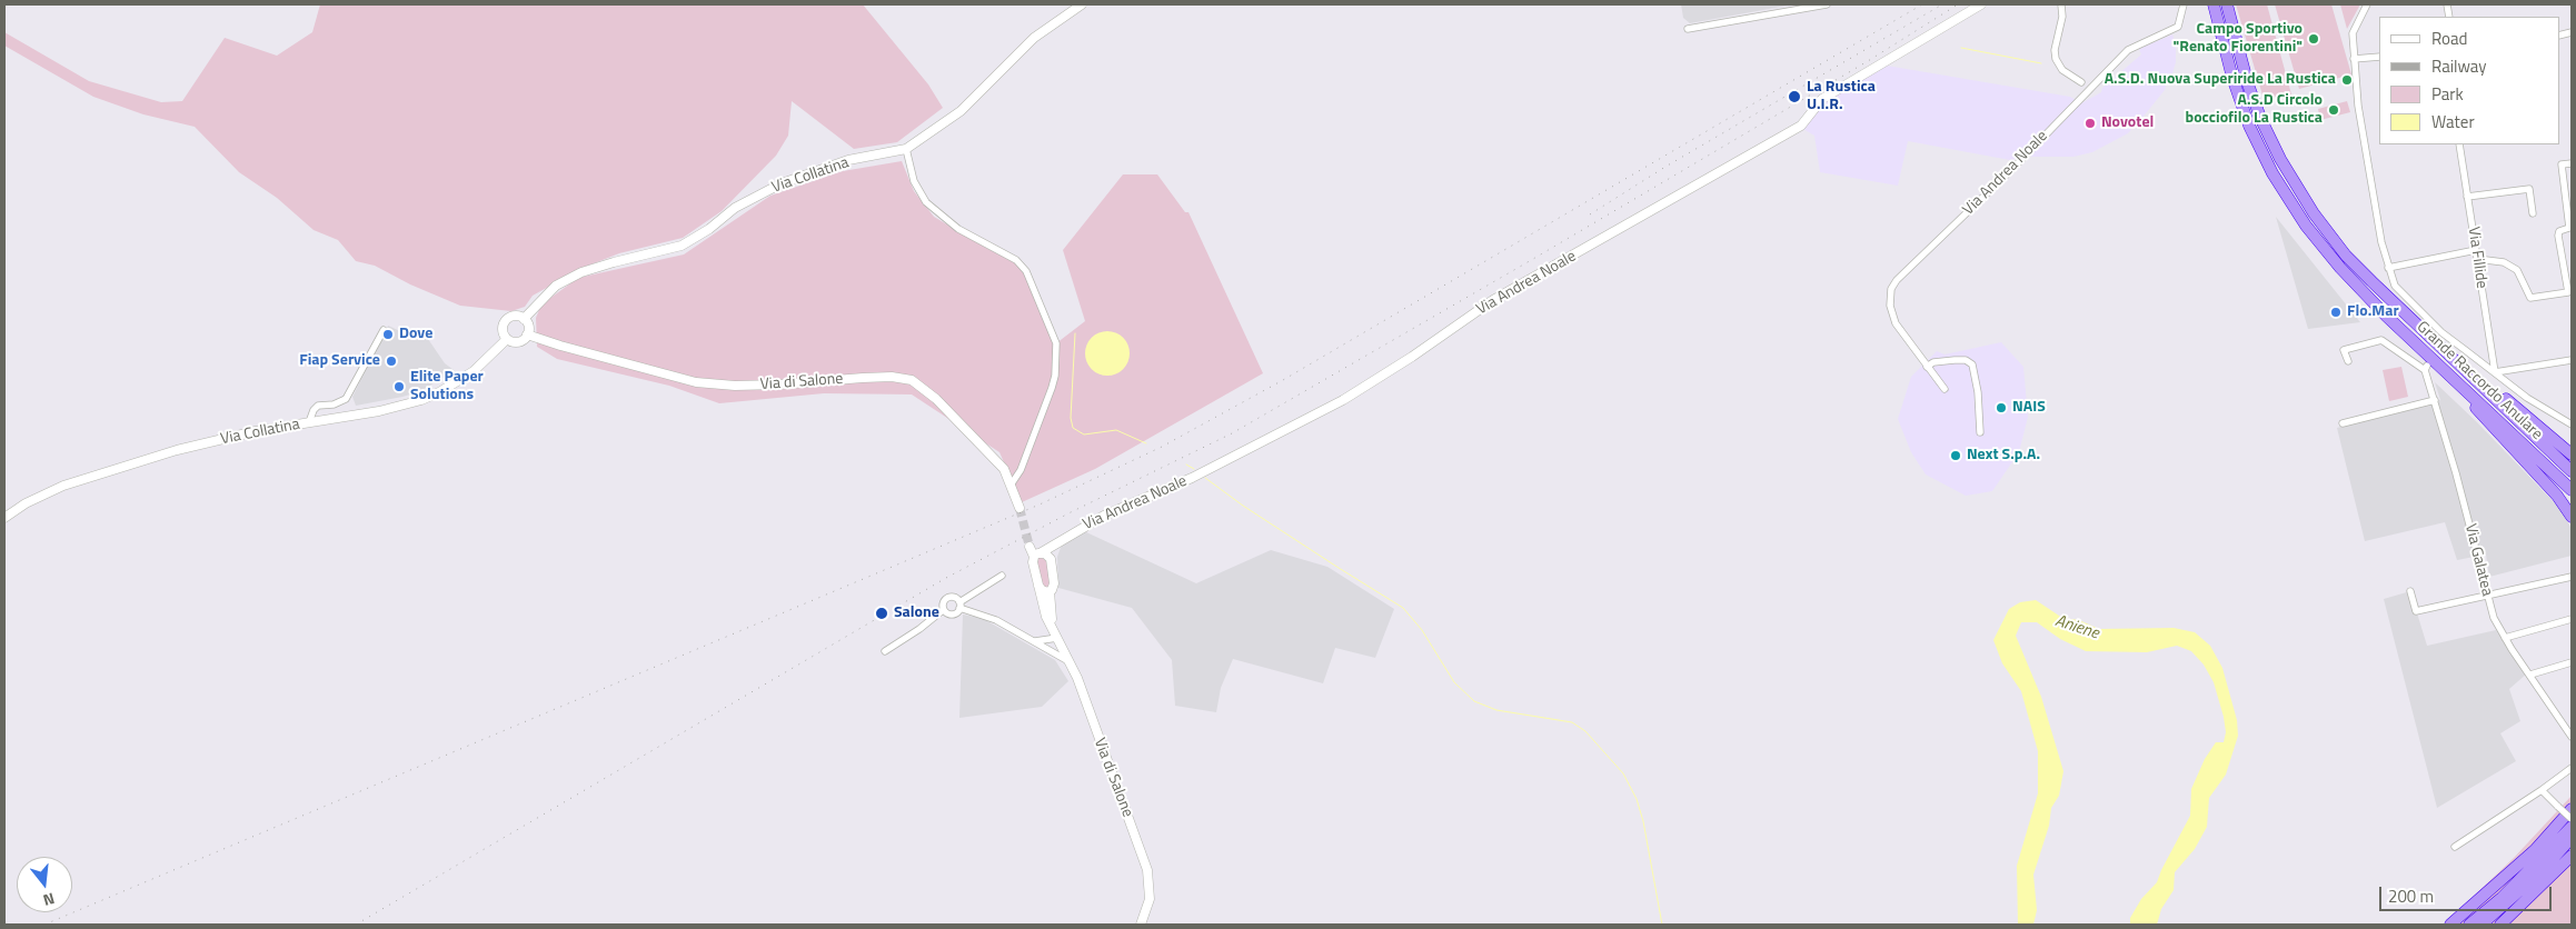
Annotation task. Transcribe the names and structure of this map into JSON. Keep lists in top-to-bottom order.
{
  "streets": {
    "highway": ["Grande Raccordo Anulare"],
    "street": [
      "Via Andrea Noale",
      "Via Collatina",
      "Via Fillide",
      "Via di Salone",
      "Via Galatea"
    ]
  },
  "crossings": [
    ["Via Andrea Noale", "Via di Salone"],
    ["Via Collatina", "Via di Salone"]
  ],
  "water": ["Aniene"],
  "places": [
    "Campo Sportivo \"Renato Fiorentini\"",
    "A.S.D. Nuova Superiride La Rustica",
    "La Rustica U.I.R.",
    "A.S.D Circolo bocciofilo La Rustica",
    "Novotel",
    "Flo.Mar",
    "Dove",
    "Fiap Service",
    "Elite Paper Solutions",
    "NAIS",
    "Next S.p.A.",
    "Salone"
  ],
  "legend": [
    "Road",
    "Railway",
    "Park",
    "Water"
  ],
  "scale_bar": "200 m",
  "north": "bottom"
}
